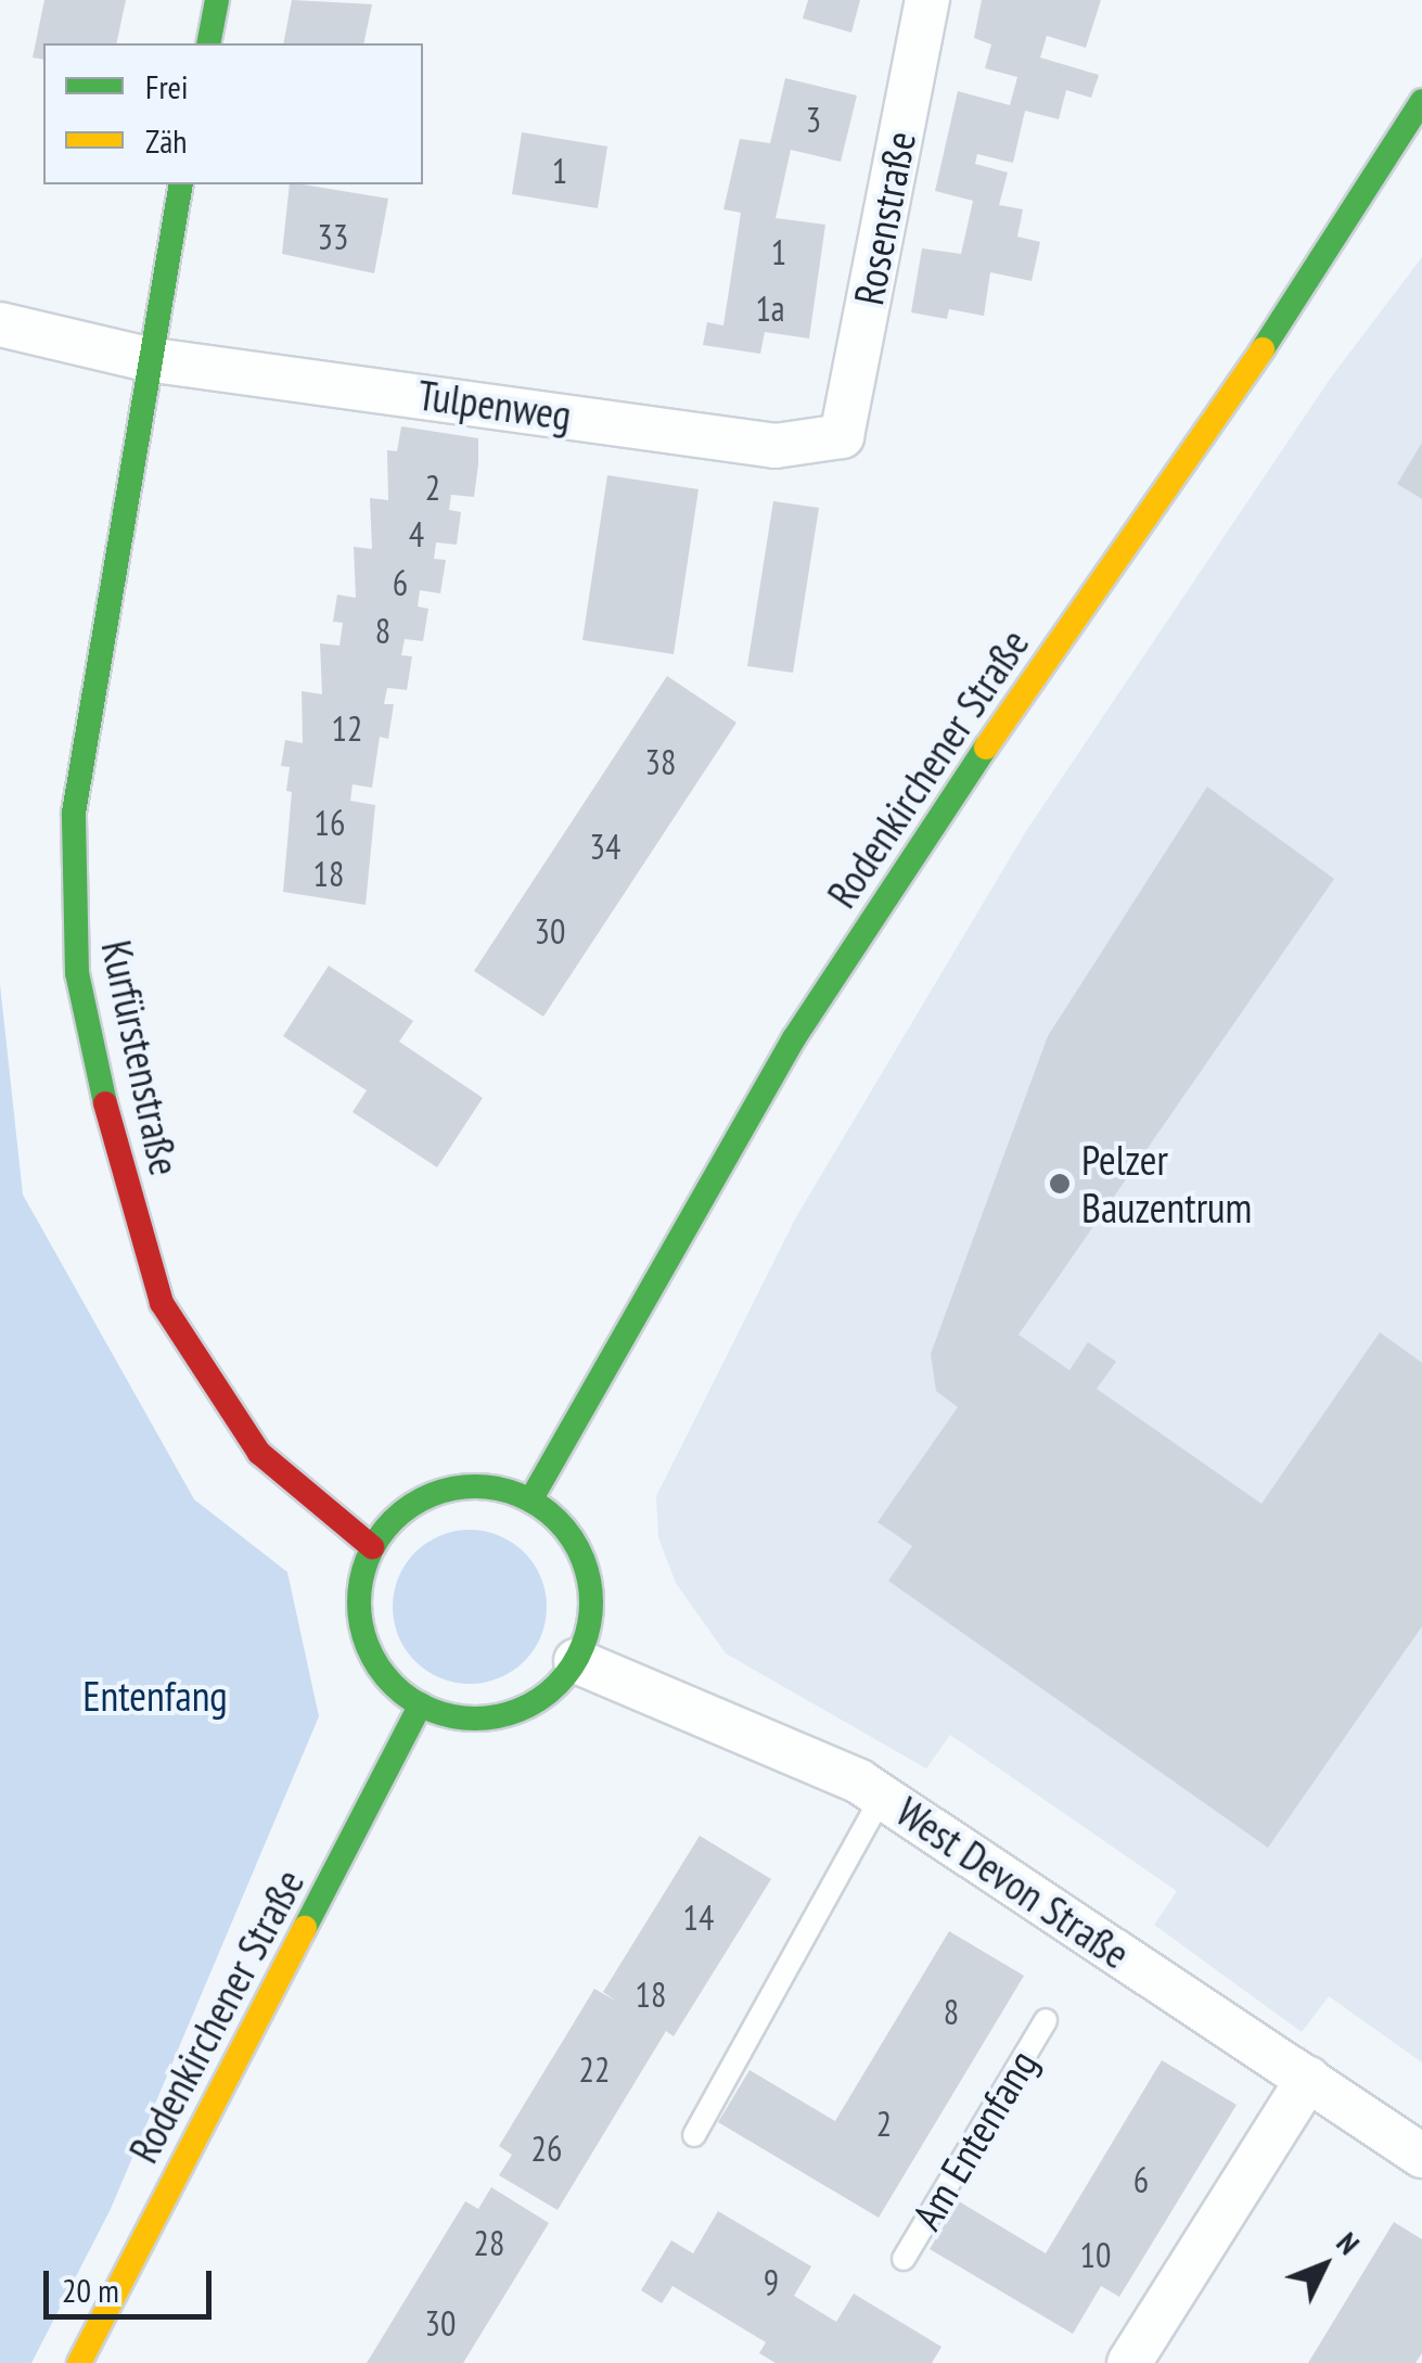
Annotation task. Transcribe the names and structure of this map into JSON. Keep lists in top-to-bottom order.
{
  "streets": {
    "main road": ["Rodenkirchener Straße", "Kurfürstenstraße"],
    "street": ["Rosenstraße", "Tulpenweg", "West Devon Straße"],
    "lane": ["Am Entenfang"]
  },
  "crossings": [
    ["Rosenstraße", "Tulpenweg"],
    ["Tulpenweg", "Kurfürstenstraße"],
    ["Rodenkirchener Straße", "Kurfürstenstraße"],
    ["Rodenkirchener Straße", "West Devon Straße"],
    ["Kurfürstenstraße", "West Devon Straße"]
  ],
  "parks": ["Entenfang"],
  "places": ["Pelzer Bauzentrum"],
  "house_numbers": [
    "3",
    "1",
    "33",
    "1",
    "1a",
    "2",
    "4",
    "6",
    "8",
    "12",
    "38",
    "16",
    "34",
    "18",
    "30",
    "14",
    "18",
    "8",
    "22",
    "2",
    "26",
    "6",
    "28",
    "10",
    "9",
    "30"
  ],
  "legend": ["Frei", "Zäh"],
  "scale_bar": "20 m",
  "north": "top right"
}
